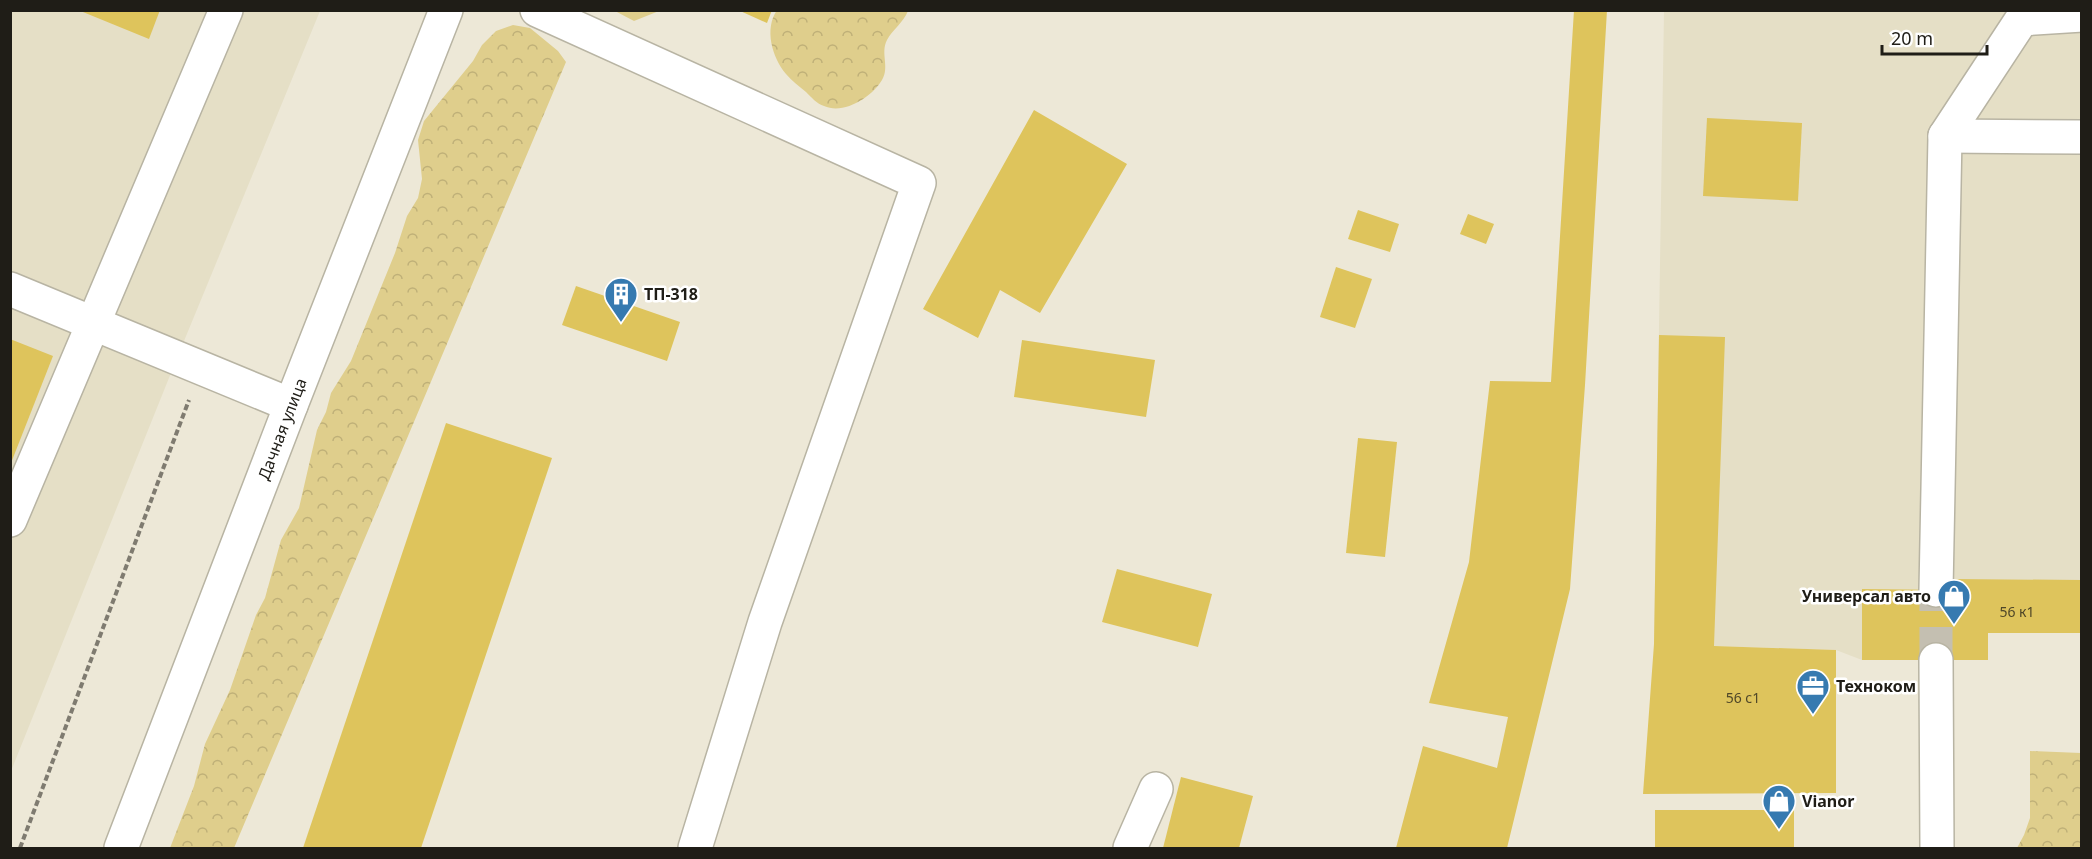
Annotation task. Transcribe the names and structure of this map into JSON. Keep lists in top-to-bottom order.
{
  "streets": {
    "street": ["Дачная улица"]
  },
  "places": {
    "building": ["ТП-318"],
    "shop": ["Универсал авто", "Vianor"],
    "office": ["Техноком"]
  },
  "house_numbers": ["56 к1", "56 с1"],
  "scale_bar": "20 m"
}
